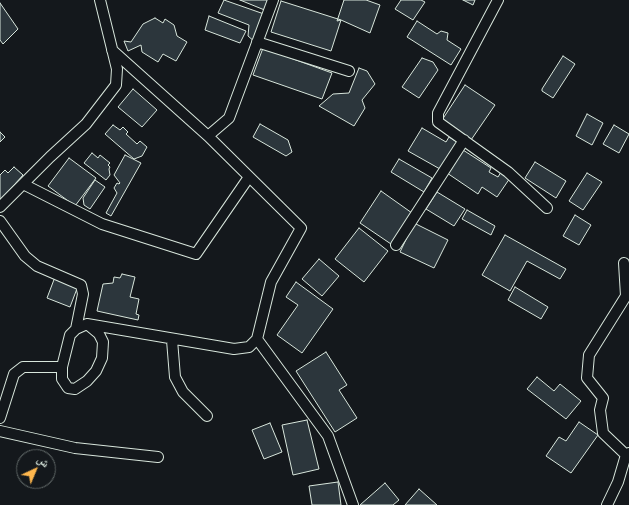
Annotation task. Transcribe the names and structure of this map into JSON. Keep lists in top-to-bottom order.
{
  "north": "top right"
}
